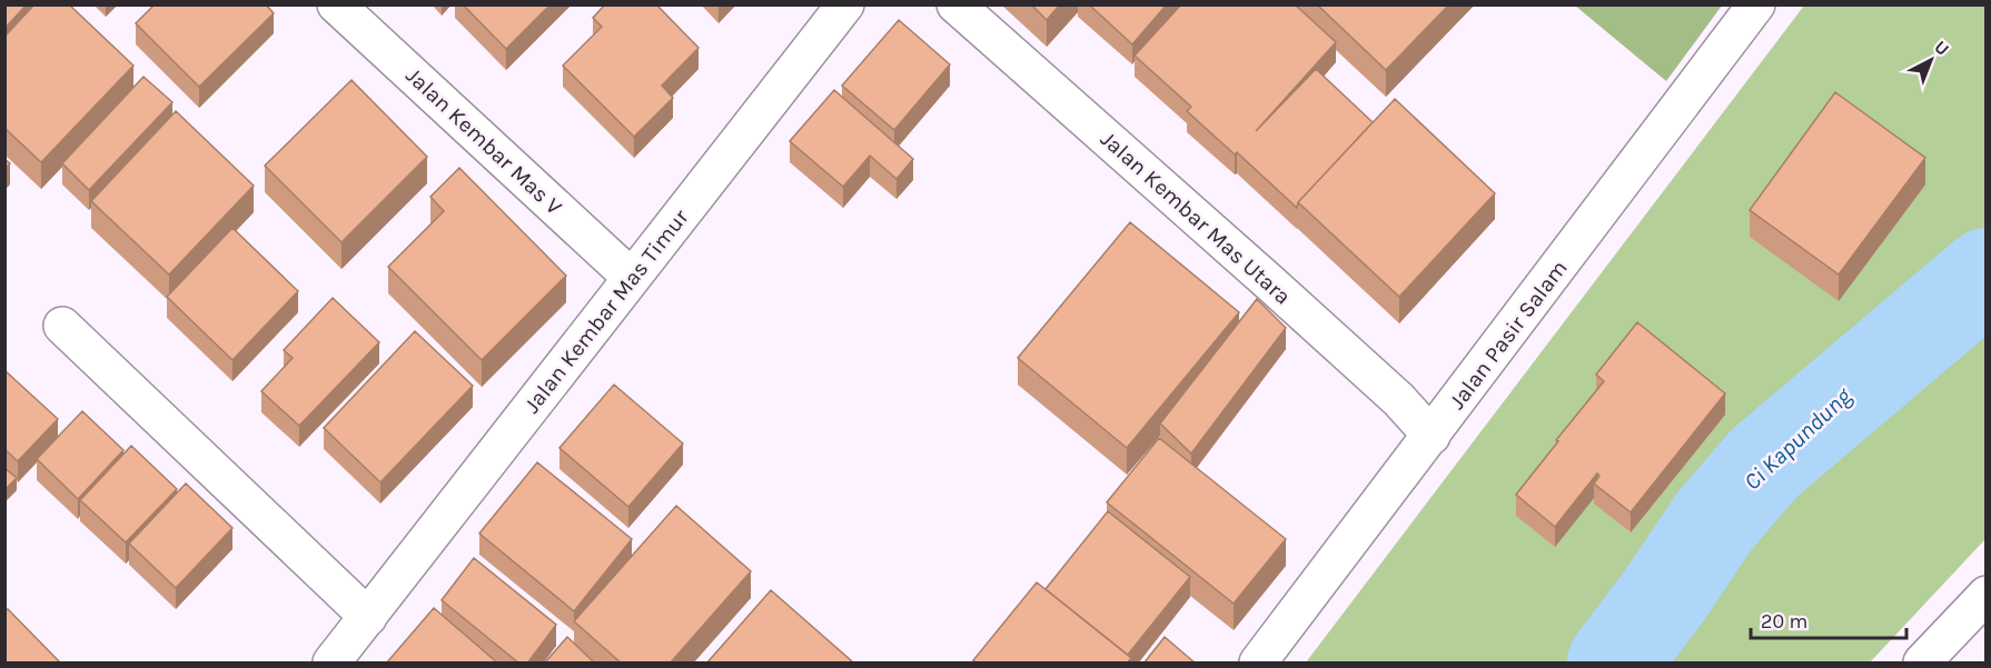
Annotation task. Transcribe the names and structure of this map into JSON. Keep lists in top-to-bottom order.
{
  "streets": {
    "street": [
      "Jalan Kembar Mas V",
      "Jalan Kembar Mas Utara",
      "Jalan Kembar Mas Timur",
      "Jalan Pasir Salam"
    ]
  },
  "crossings": [
    ["Jalan Kembar Mas V", "Jalan Kembar Mas Timur"],
    ["Jalan Kembar Mas Utara", "Jalan Pasir Salam"]
  ],
  "water": ["Ci Kapundung"],
  "scale_bar": "20 m",
  "north": "top right"
}
